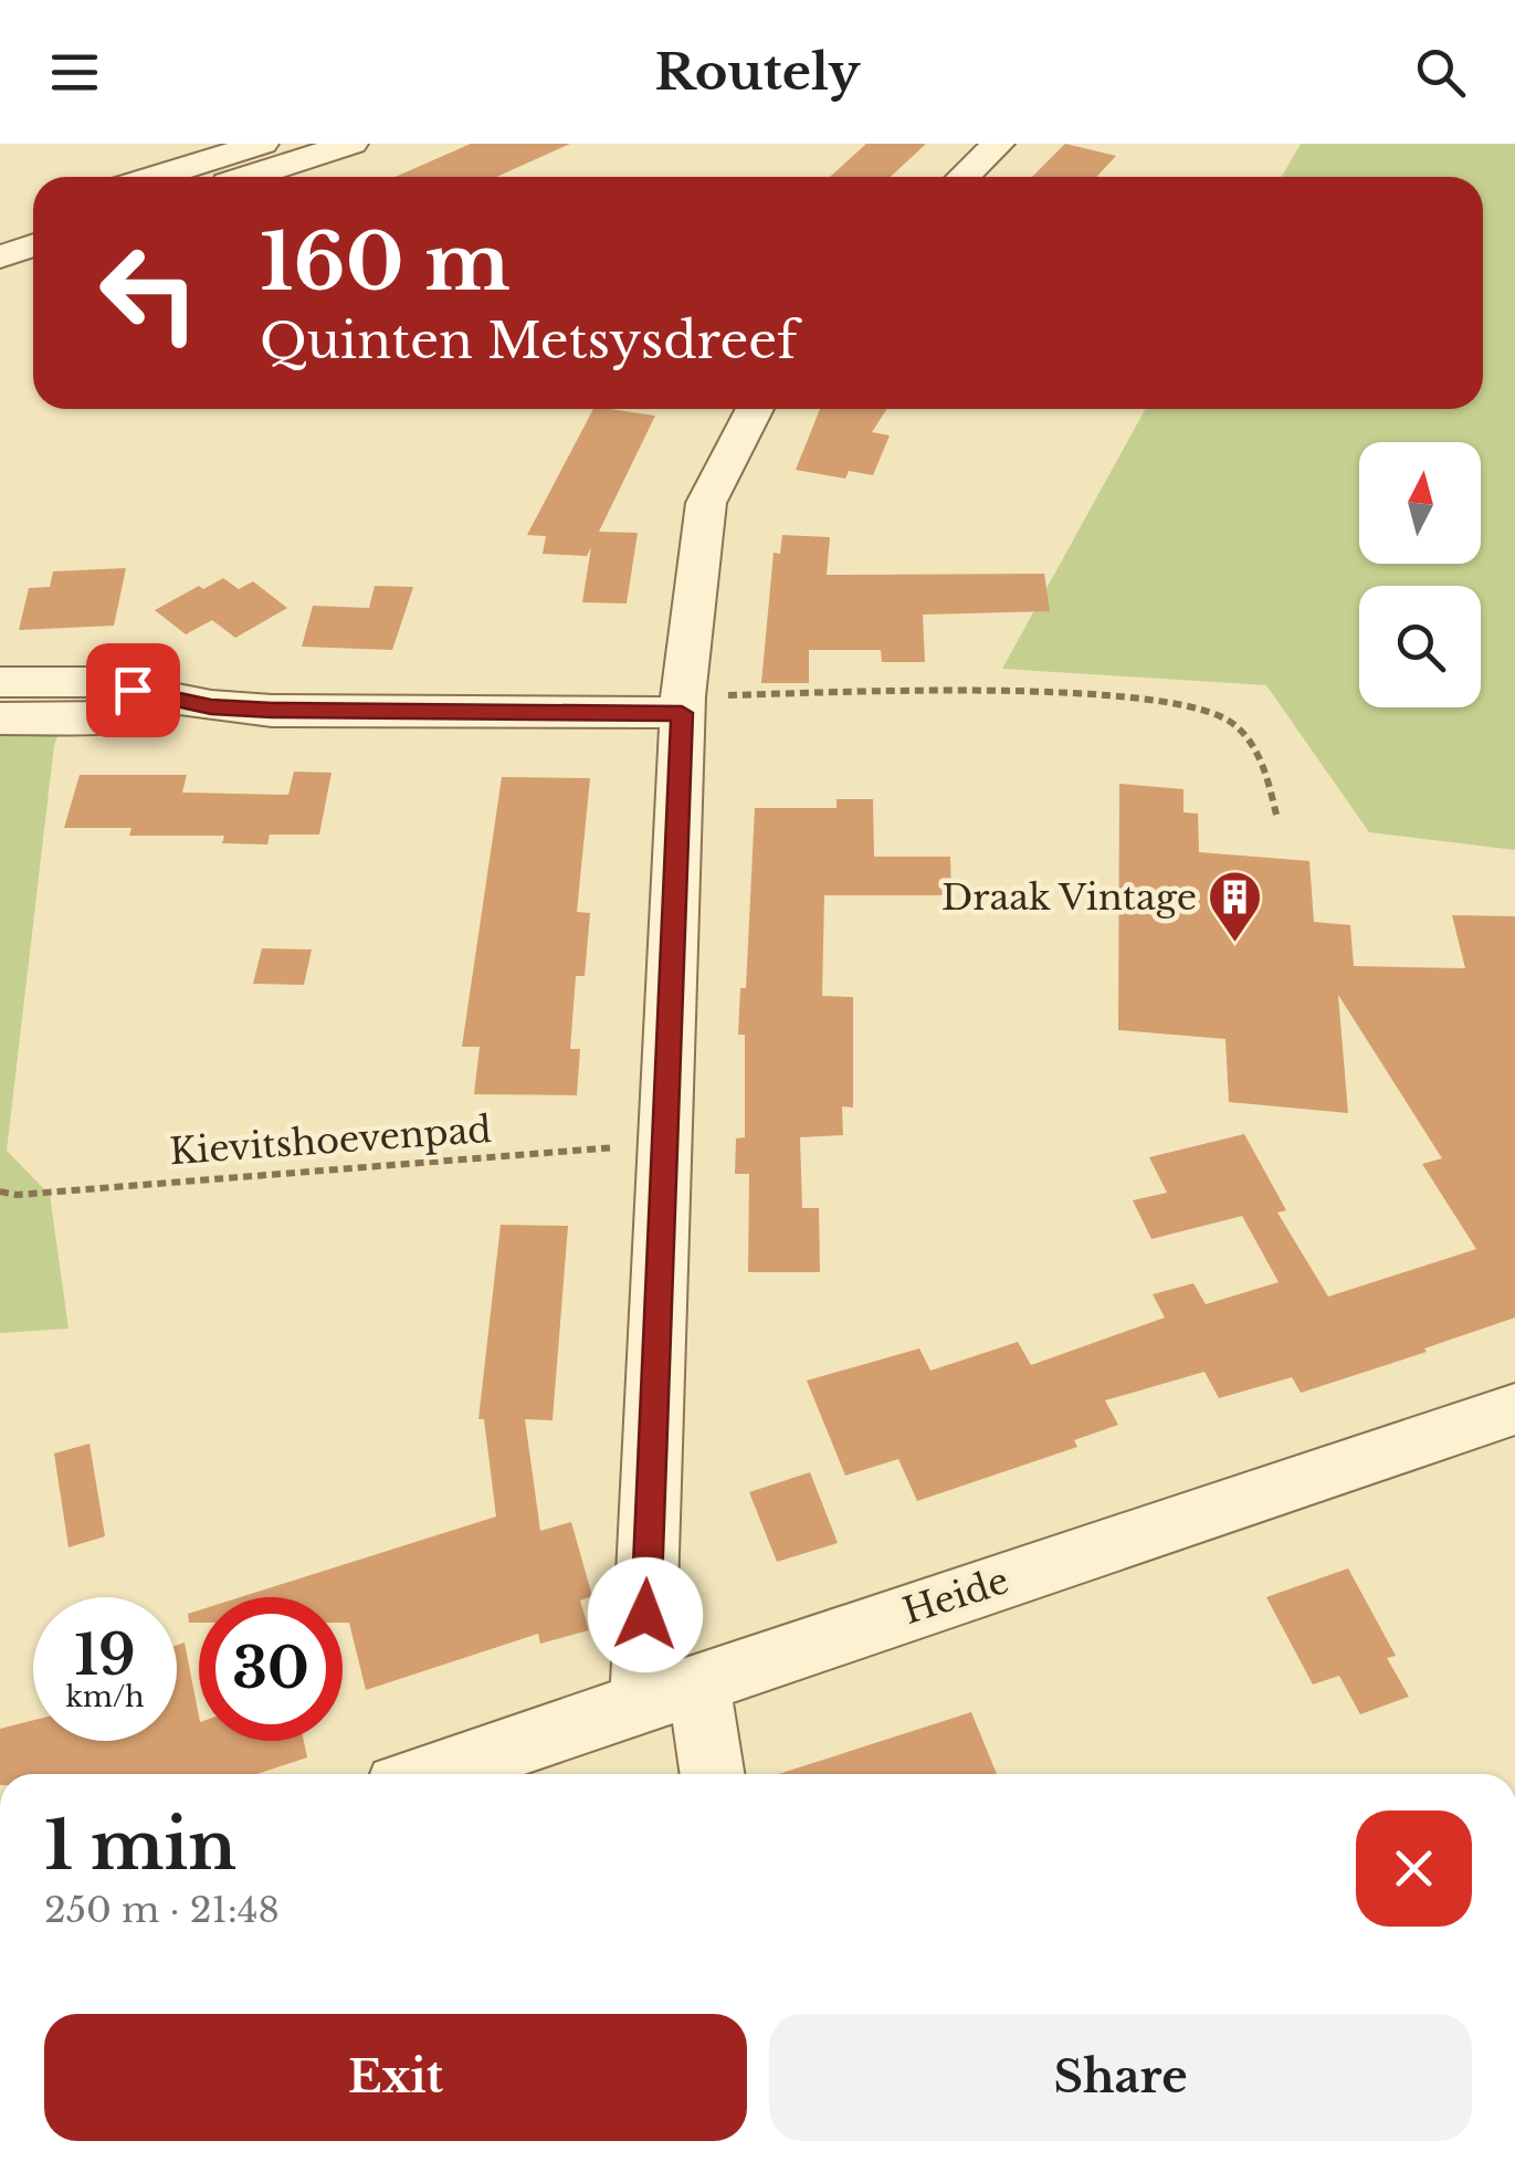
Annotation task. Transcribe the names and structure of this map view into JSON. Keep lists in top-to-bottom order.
{
  "streets": {
    "street": ["Heide"],
    "path": ["Kievitshoevenpad"]
  },
  "places": {
    "building": ["Draak Vintage"]
  },
  "north": "top",
  "page": {
    "header": "Routely",
    "turn": ["160 m", "Quinten Metsysdreef"],
    "speed": "19 km/h",
    "limit": "30",
    "heading": ["1 min", "250 m · 21:48"],
    "buttons": ["Exit", "Share"]
  }
}
